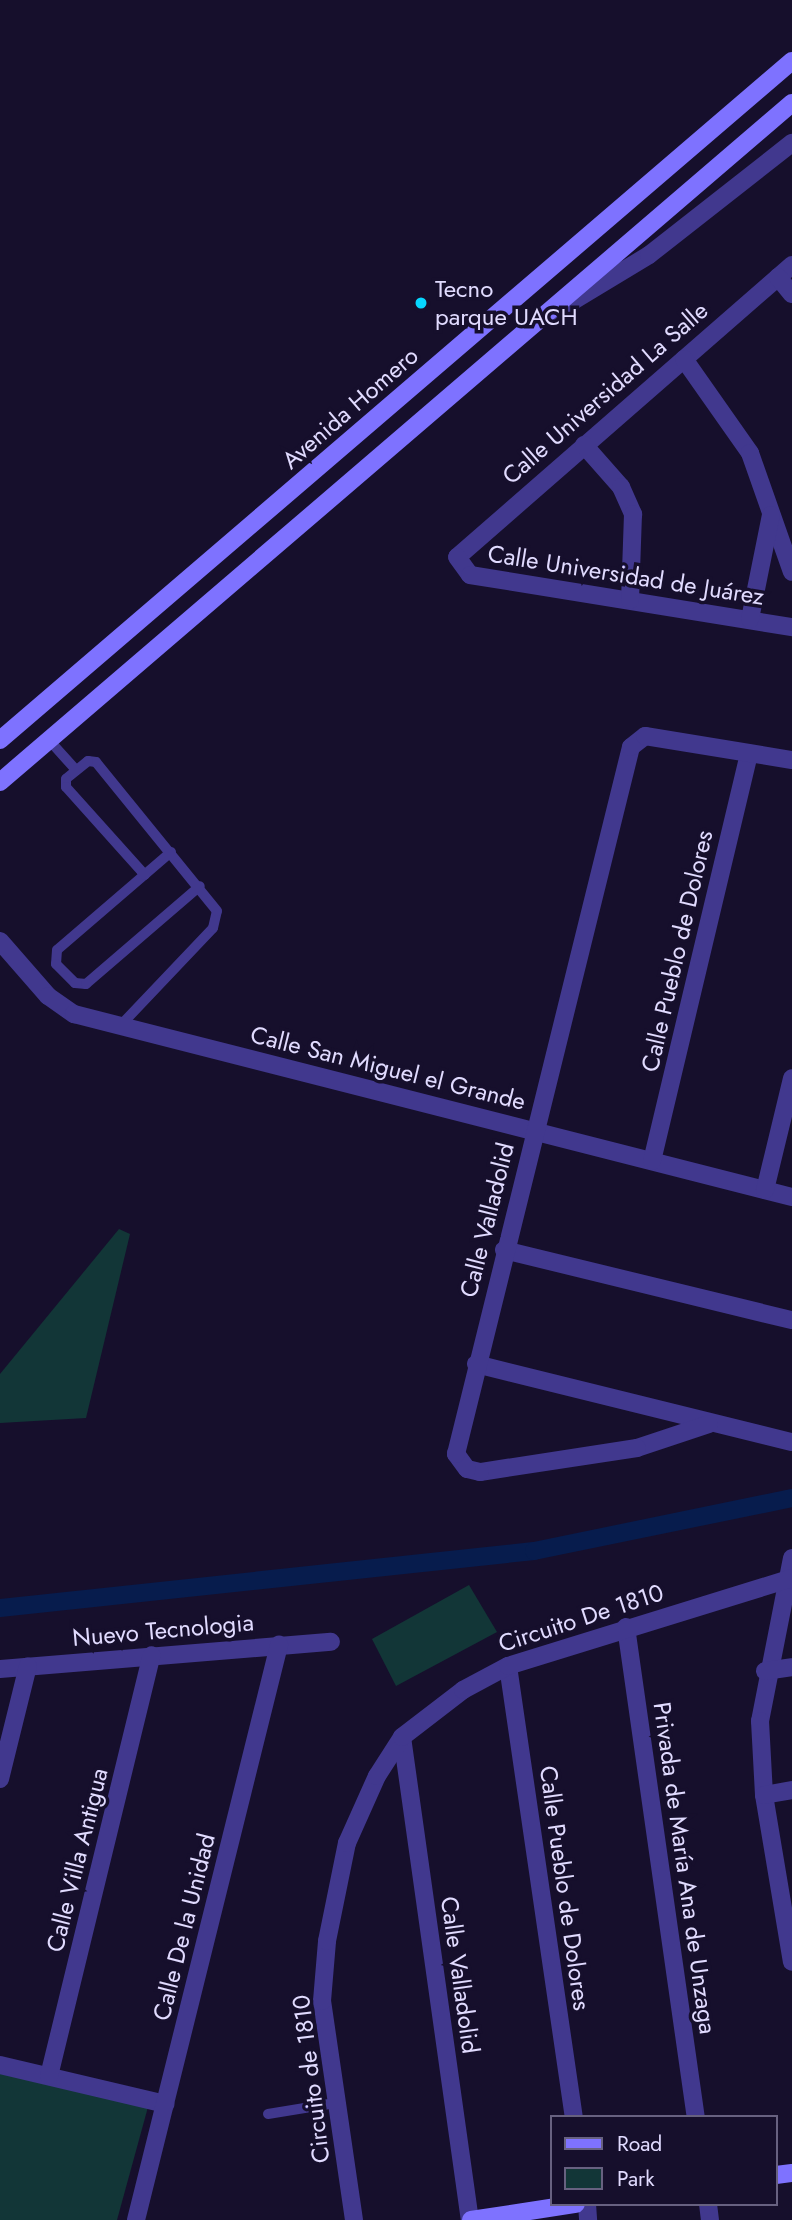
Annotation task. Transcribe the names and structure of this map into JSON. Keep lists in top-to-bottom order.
{
  "streets": {
    "main road": ["Avenida Homero"],
    "street": [
      "Calle Universidad La Salle",
      "Calle Universidad de Juárez",
      "Calle Pueblo de Dolores",
      "Calle San Miguel el Grande",
      "Calle Valladolid",
      "Circuito De 1810",
      "Nuevo Tecnologia",
      "Calle Villa Antigua",
      "Privada de María Ana de Unzaga",
      "Calle De la Unidad",
      "Circuito de 1810"
    ]
  },
  "crossings": [
    ["Calle Universidad La Salle", "Calle Universidad de Juárez"],
    ["Calle Pueblo de Dolores", "Calle San Miguel el Grande"],
    ["Calle Pueblo de Dolores", "Calle Valladolid"],
    ["Calle Pueblo de Dolores", "Circuito De 1810"],
    ["Calle San Miguel el Grande", "Calle Valladolid"],
    ["Calle Valladolid", "Circuito De 1810"],
    ["Calle Valladolid", "Circuito de 1810"],
    ["Circuito De 1810", "Privada de María Ana de Unzaga"],
    ["Circuito De 1810", "Circuito de 1810"],
    ["Nuevo Tecnologia", "Calle Villa Antigua"],
    ["Nuevo Tecnologia", "Calle De la Unidad"]
  ],
  "places": ["Tecno parque UACH"],
  "legend": ["Road", "Park"]
}
